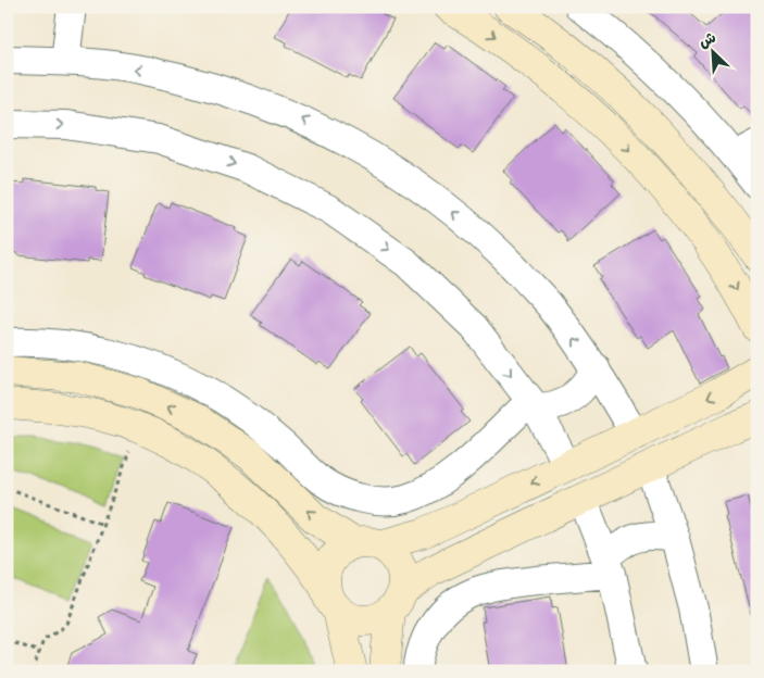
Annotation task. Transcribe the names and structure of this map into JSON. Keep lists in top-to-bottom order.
{
  "north": "top left"
}
